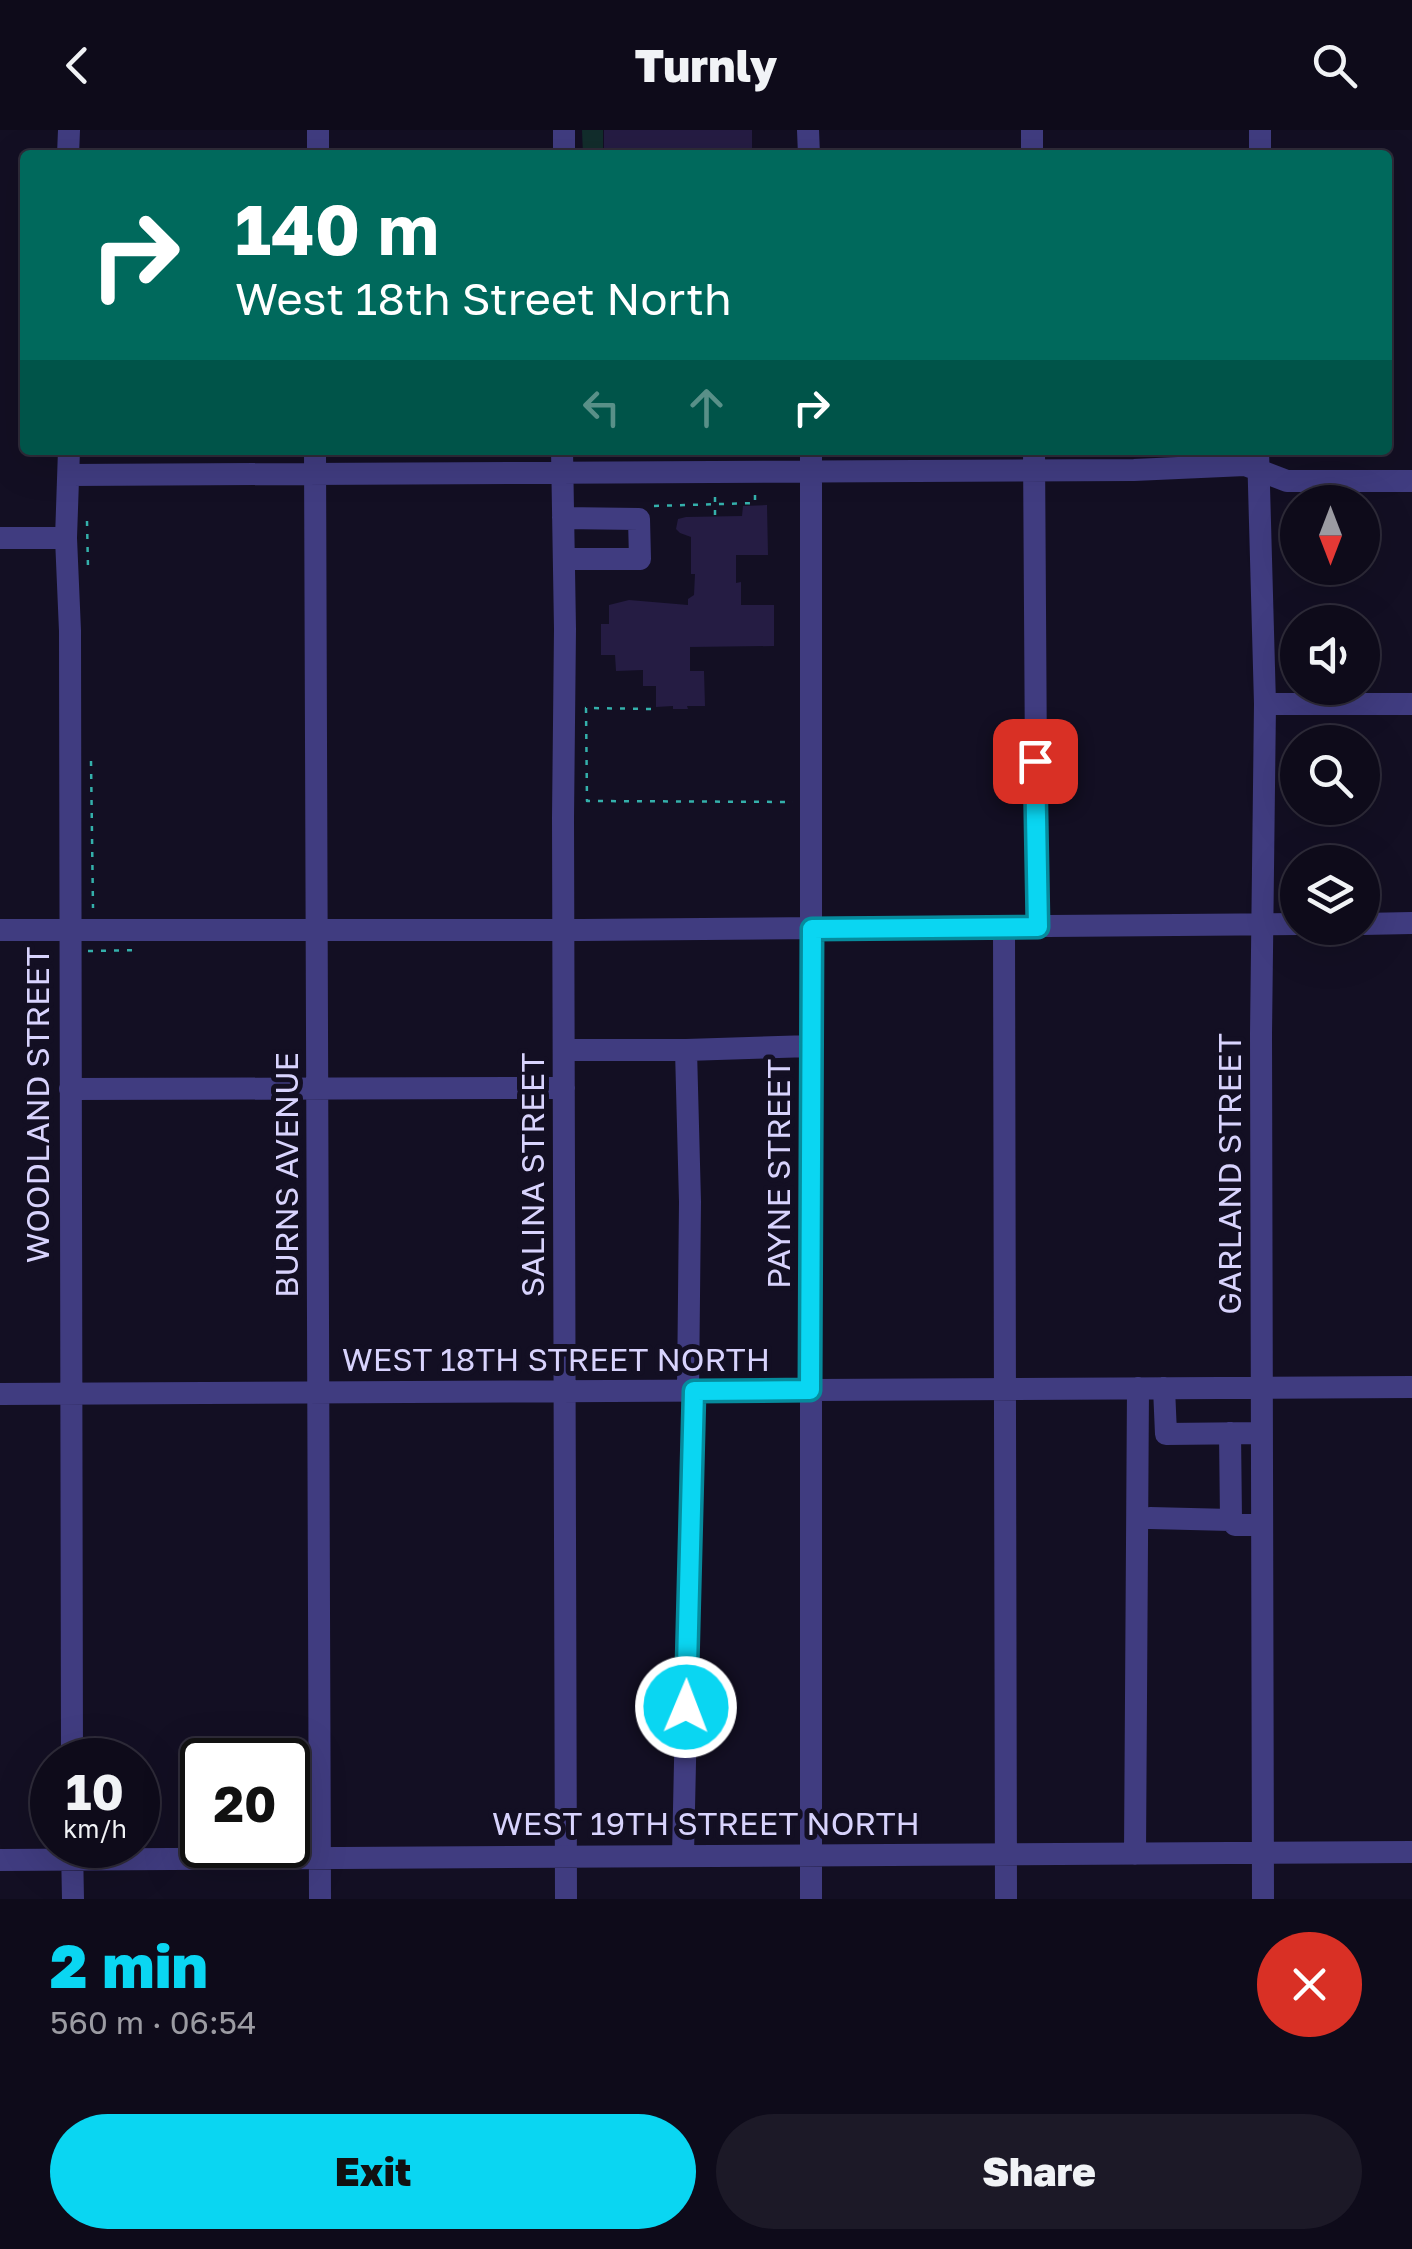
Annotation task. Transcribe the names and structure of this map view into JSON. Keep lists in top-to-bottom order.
{
  "streets": {
    "street": [
      "WOODLAND STREET",
      "PAYNE STREET",
      "GARLAND STREET",
      "BURNS AVENUE",
      "SALINA STREET",
      "WEST 18TH STREET NORTH",
      "WEST 19TH STREET NORTH"
    ]
  },
  "crossings": [
    ["WOODLAND STREET", "WEST 18TH STREET NORTH"],
    ["PAYNE STREET", "WEST 18TH STREET NORTH"],
    ["PAYNE STREET", "WEST 19TH STREET NORTH"],
    ["GARLAND STREET", "WEST 18TH STREET NORTH"],
    ["GARLAND STREET", "WEST 19TH STREET NORTH"],
    ["BURNS AVENUE", "WEST 18TH STREET NORTH"],
    ["BURNS AVENUE", "WEST 19TH STREET NORTH"],
    ["SALINA STREET", "WEST 18TH STREET NORTH"],
    ["SALINA STREET", "WEST 19TH STREET NORTH"]
  ],
  "north": "bottom",
  "page": {
    "header": "Turnly",
    "turn": ["140 m", "West 18th Street North"],
    "speed": "10 km/h",
    "limit": "20",
    "heading": ["2 min", "560 m · 06:54"],
    "buttons": ["Exit", "Share"]
  }
}
